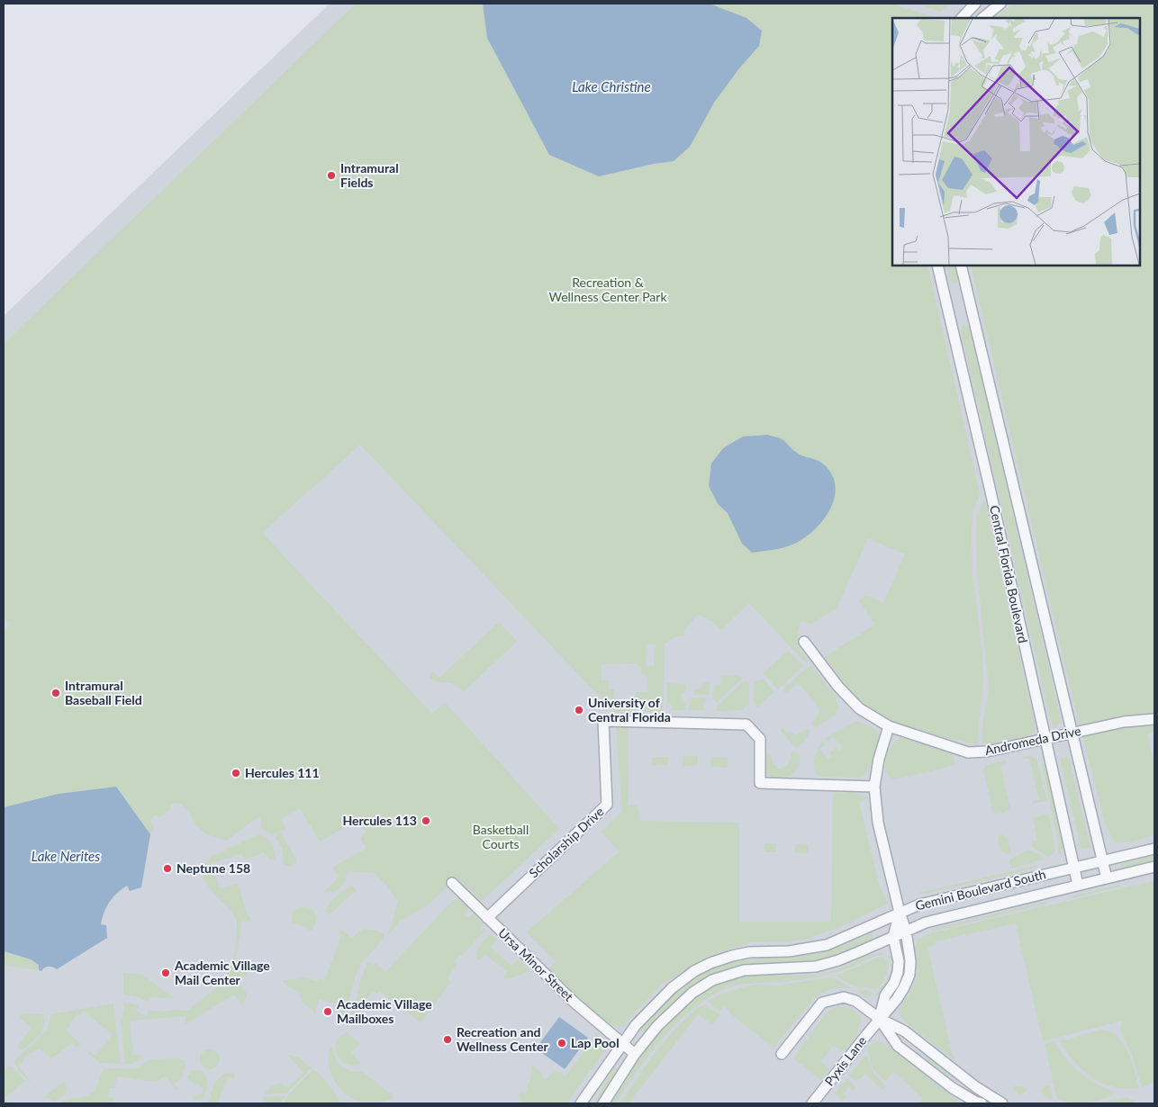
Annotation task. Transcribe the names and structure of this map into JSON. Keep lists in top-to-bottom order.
{
  "streets": {
    "street": [
      "Central Florida Boulevard",
      "Andromeda Drive",
      "Scholarship Drive",
      "Gemini Boulevard South",
      "Ursa Minor Street",
      "Pyxis Lane"
    ]
  },
  "crossings": [
    ["Central Florida Boulevard", "Andromeda Drive"],
    ["Central Florida Boulevard", "Gemini Boulevard South"],
    ["Scholarship Drive", "Ursa Minor Street"],
    ["Gemini Boulevard South", "Ursa Minor Street"],
    ["Gemini Boulevard South", "Pyxis Lane"]
  ],
  "water": ["Lake Christine", "Lake Nerites"],
  "parks": ["Recreation & Wellness Center Park", "Basketball Courts"],
  "places": [
    "Intramural Fields",
    "Intramural Baseball Field",
    "University of Central Florida",
    "Hercules 111",
    "Hercules 113",
    "Neptune 158",
    "Academic Village Mail Center",
    "Academic Village Mailboxes",
    "Recreation and Wellness Center",
    "Lap Pool"
  ]
}
